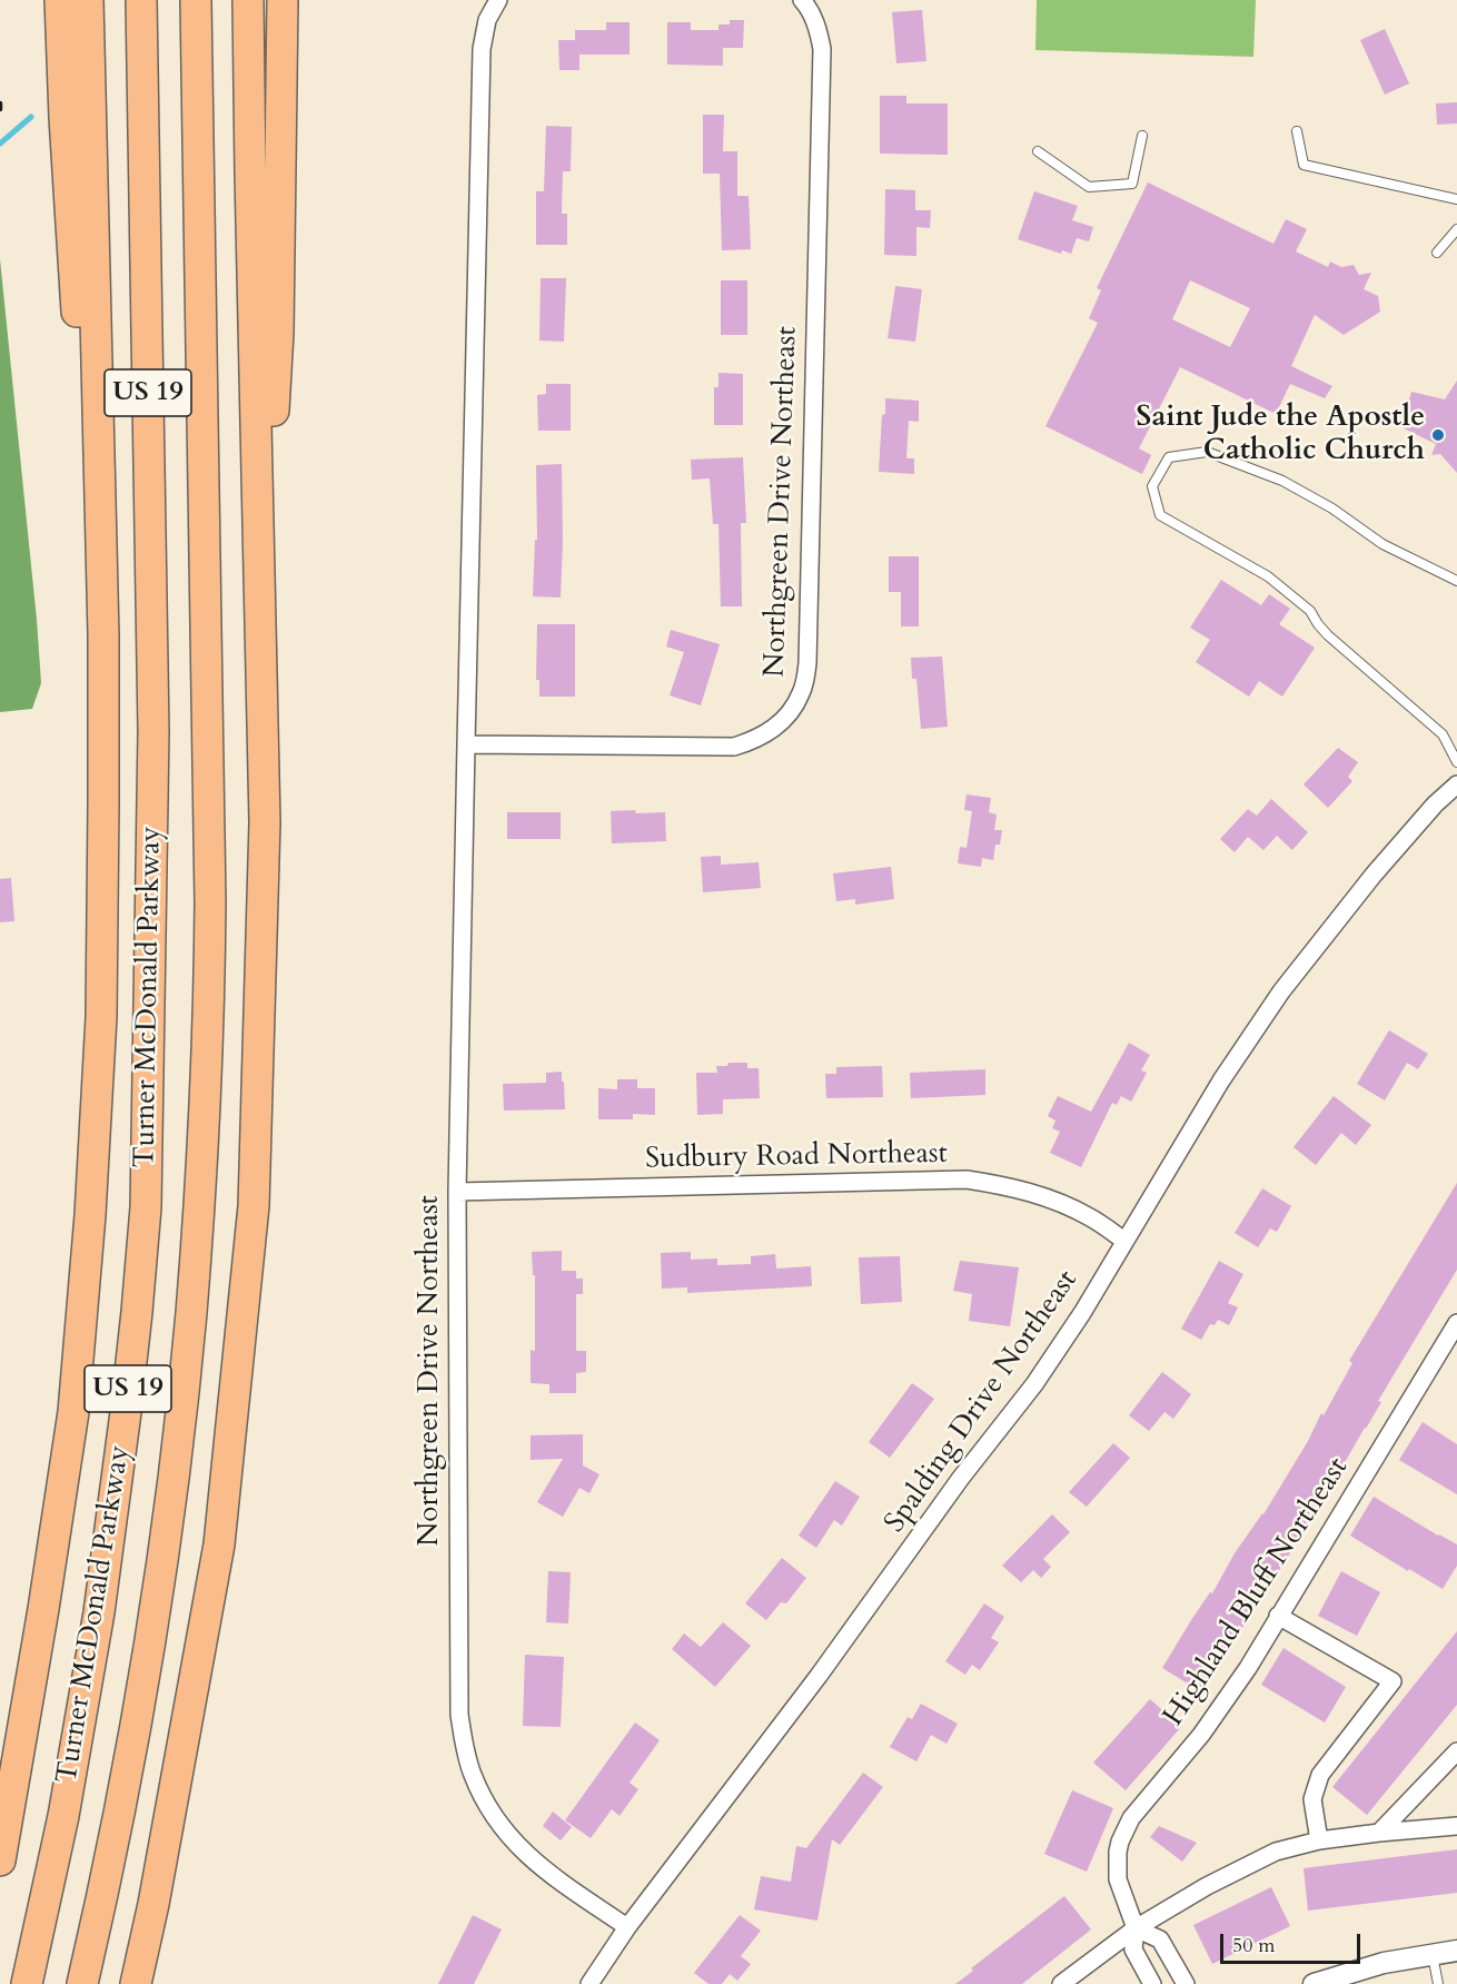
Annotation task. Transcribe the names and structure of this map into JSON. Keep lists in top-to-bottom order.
{
  "streets": {
    "highway": ["US 19", "Turner McDonald Parkway"],
    "street": [
      "Northgreen Drive Northeast",
      "Sudbury Road Northeast",
      "Spalding Drive Northeast",
      "Highland Bluff Northeast"
    ]
  },
  "crossings": [
    ["Northgreen Drive Northeast", "Sudbury Road Northeast"],
    ["Northgreen Drive Northeast", "Spalding Drive Northeast"],
    ["Sudbury Road Northeast", "Spalding Drive Northeast"]
  ],
  "places": ["Saint Jude the Apostle Catholic Church"],
  "scale_bar": "50 m"
}
